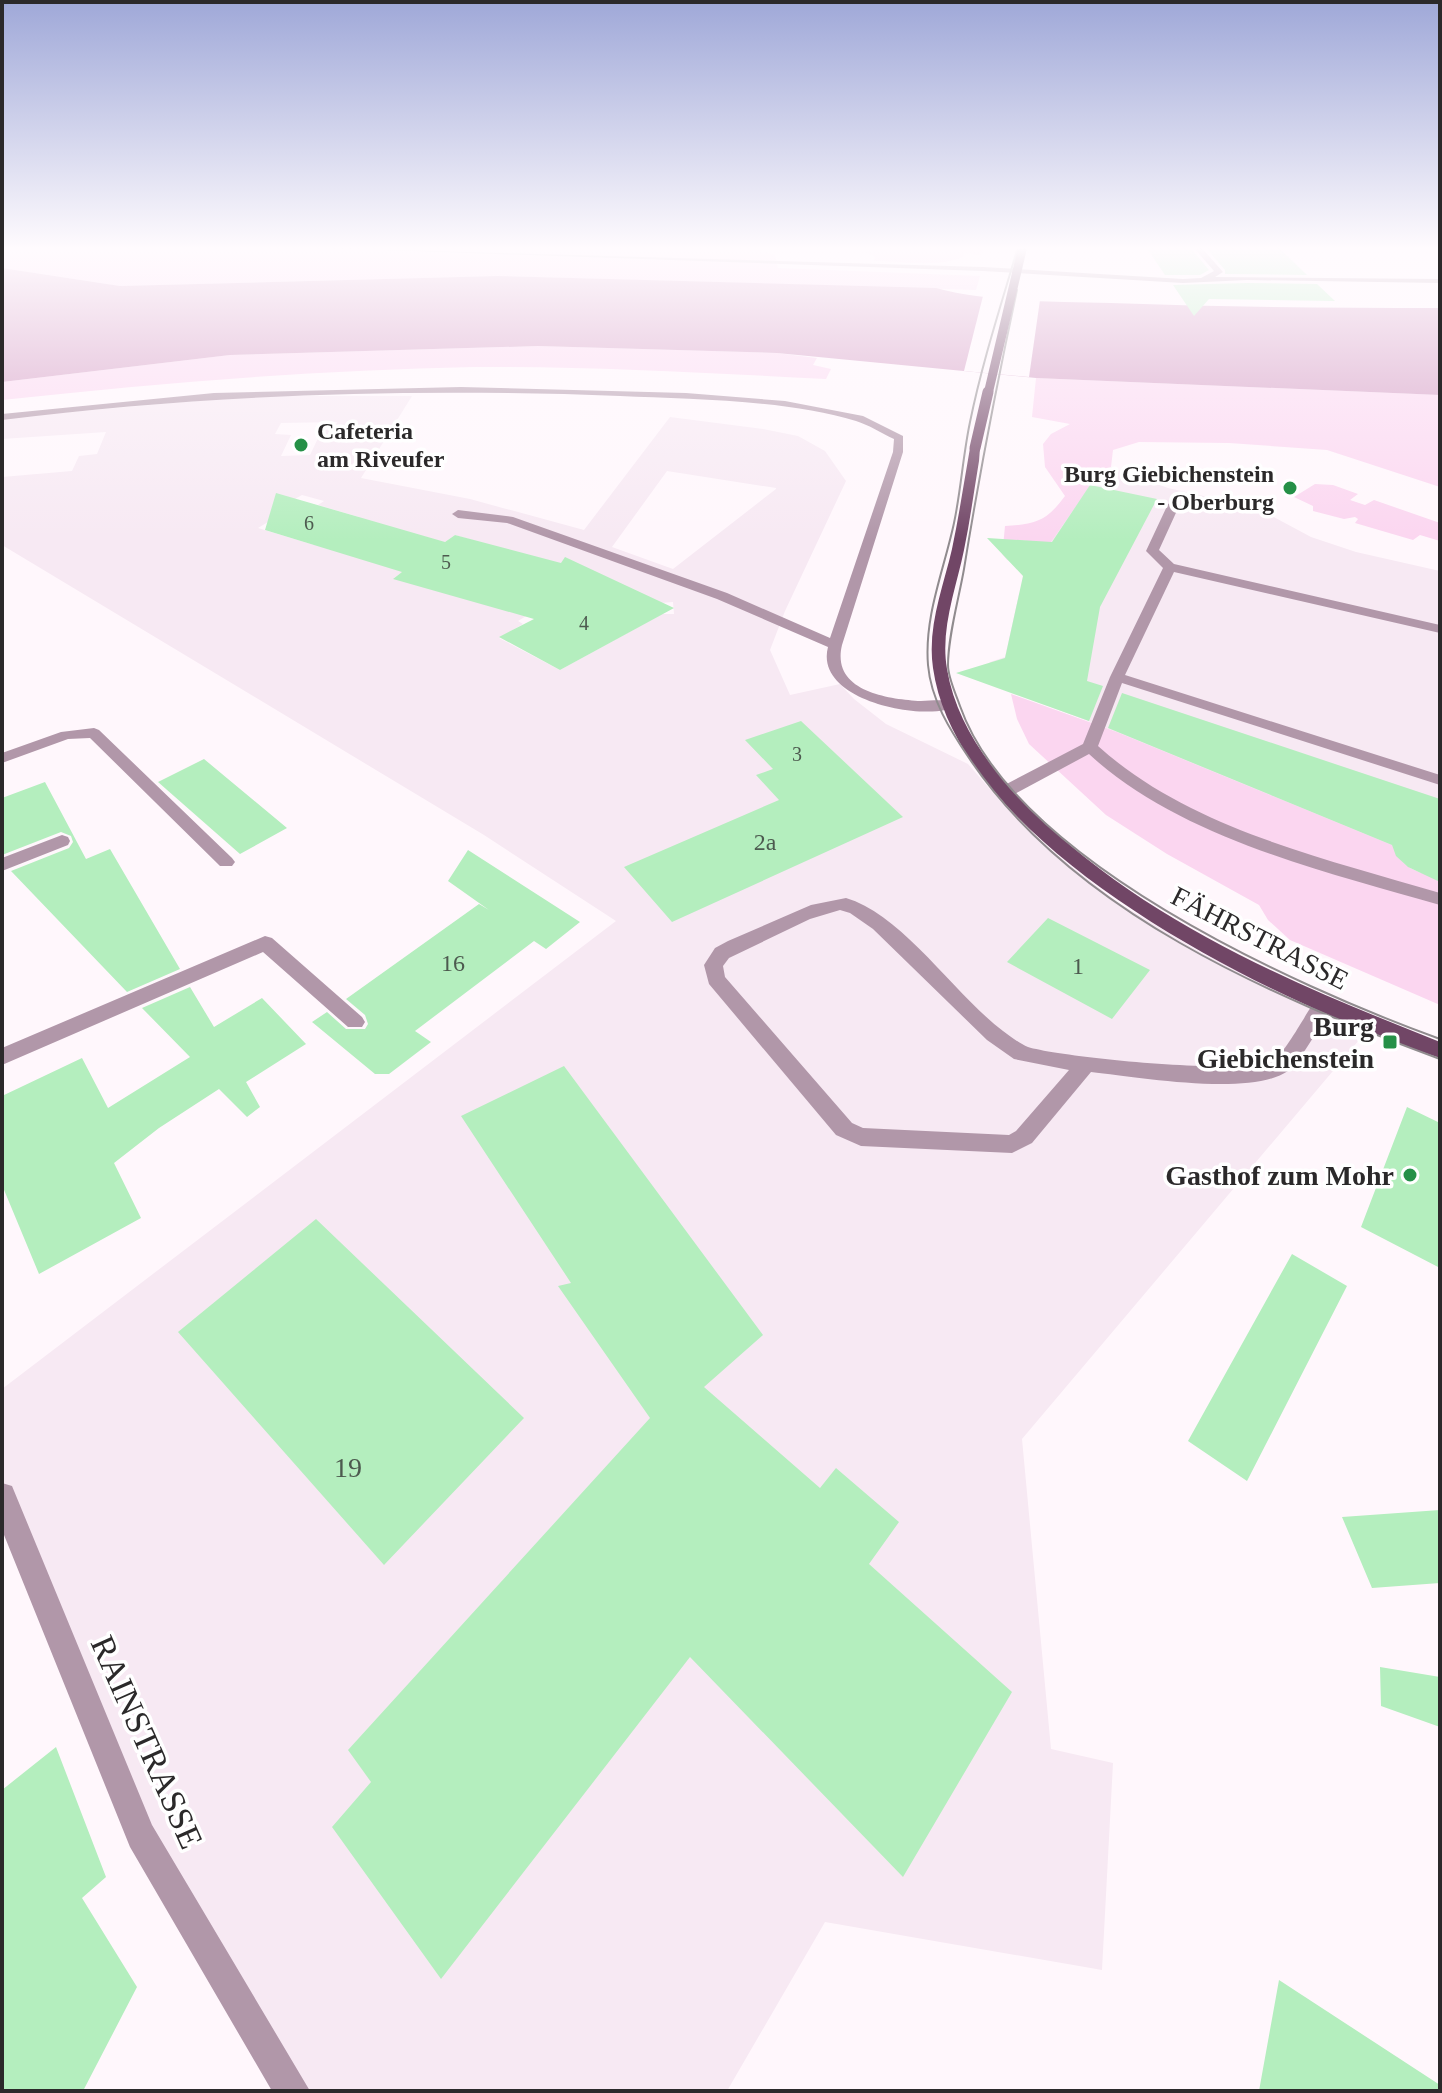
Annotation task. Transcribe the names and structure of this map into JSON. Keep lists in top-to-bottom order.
{
  "streets": {
    "main road": ["FÄHRSTRASSE"],
    "street": ["RAINSTRASSE"]
  },
  "places": {
    "other": ["Cafeteria am Riveufer", "Burg Giebichenstein - Oberburg", "Gasthof zum Mohr"],
    "transit": ["Burg Giebichenstein"]
  },
  "house_numbers": [
    "6",
    "5",
    "4",
    "3",
    "2a",
    "16",
    "1",
    "19"
  ]
}
